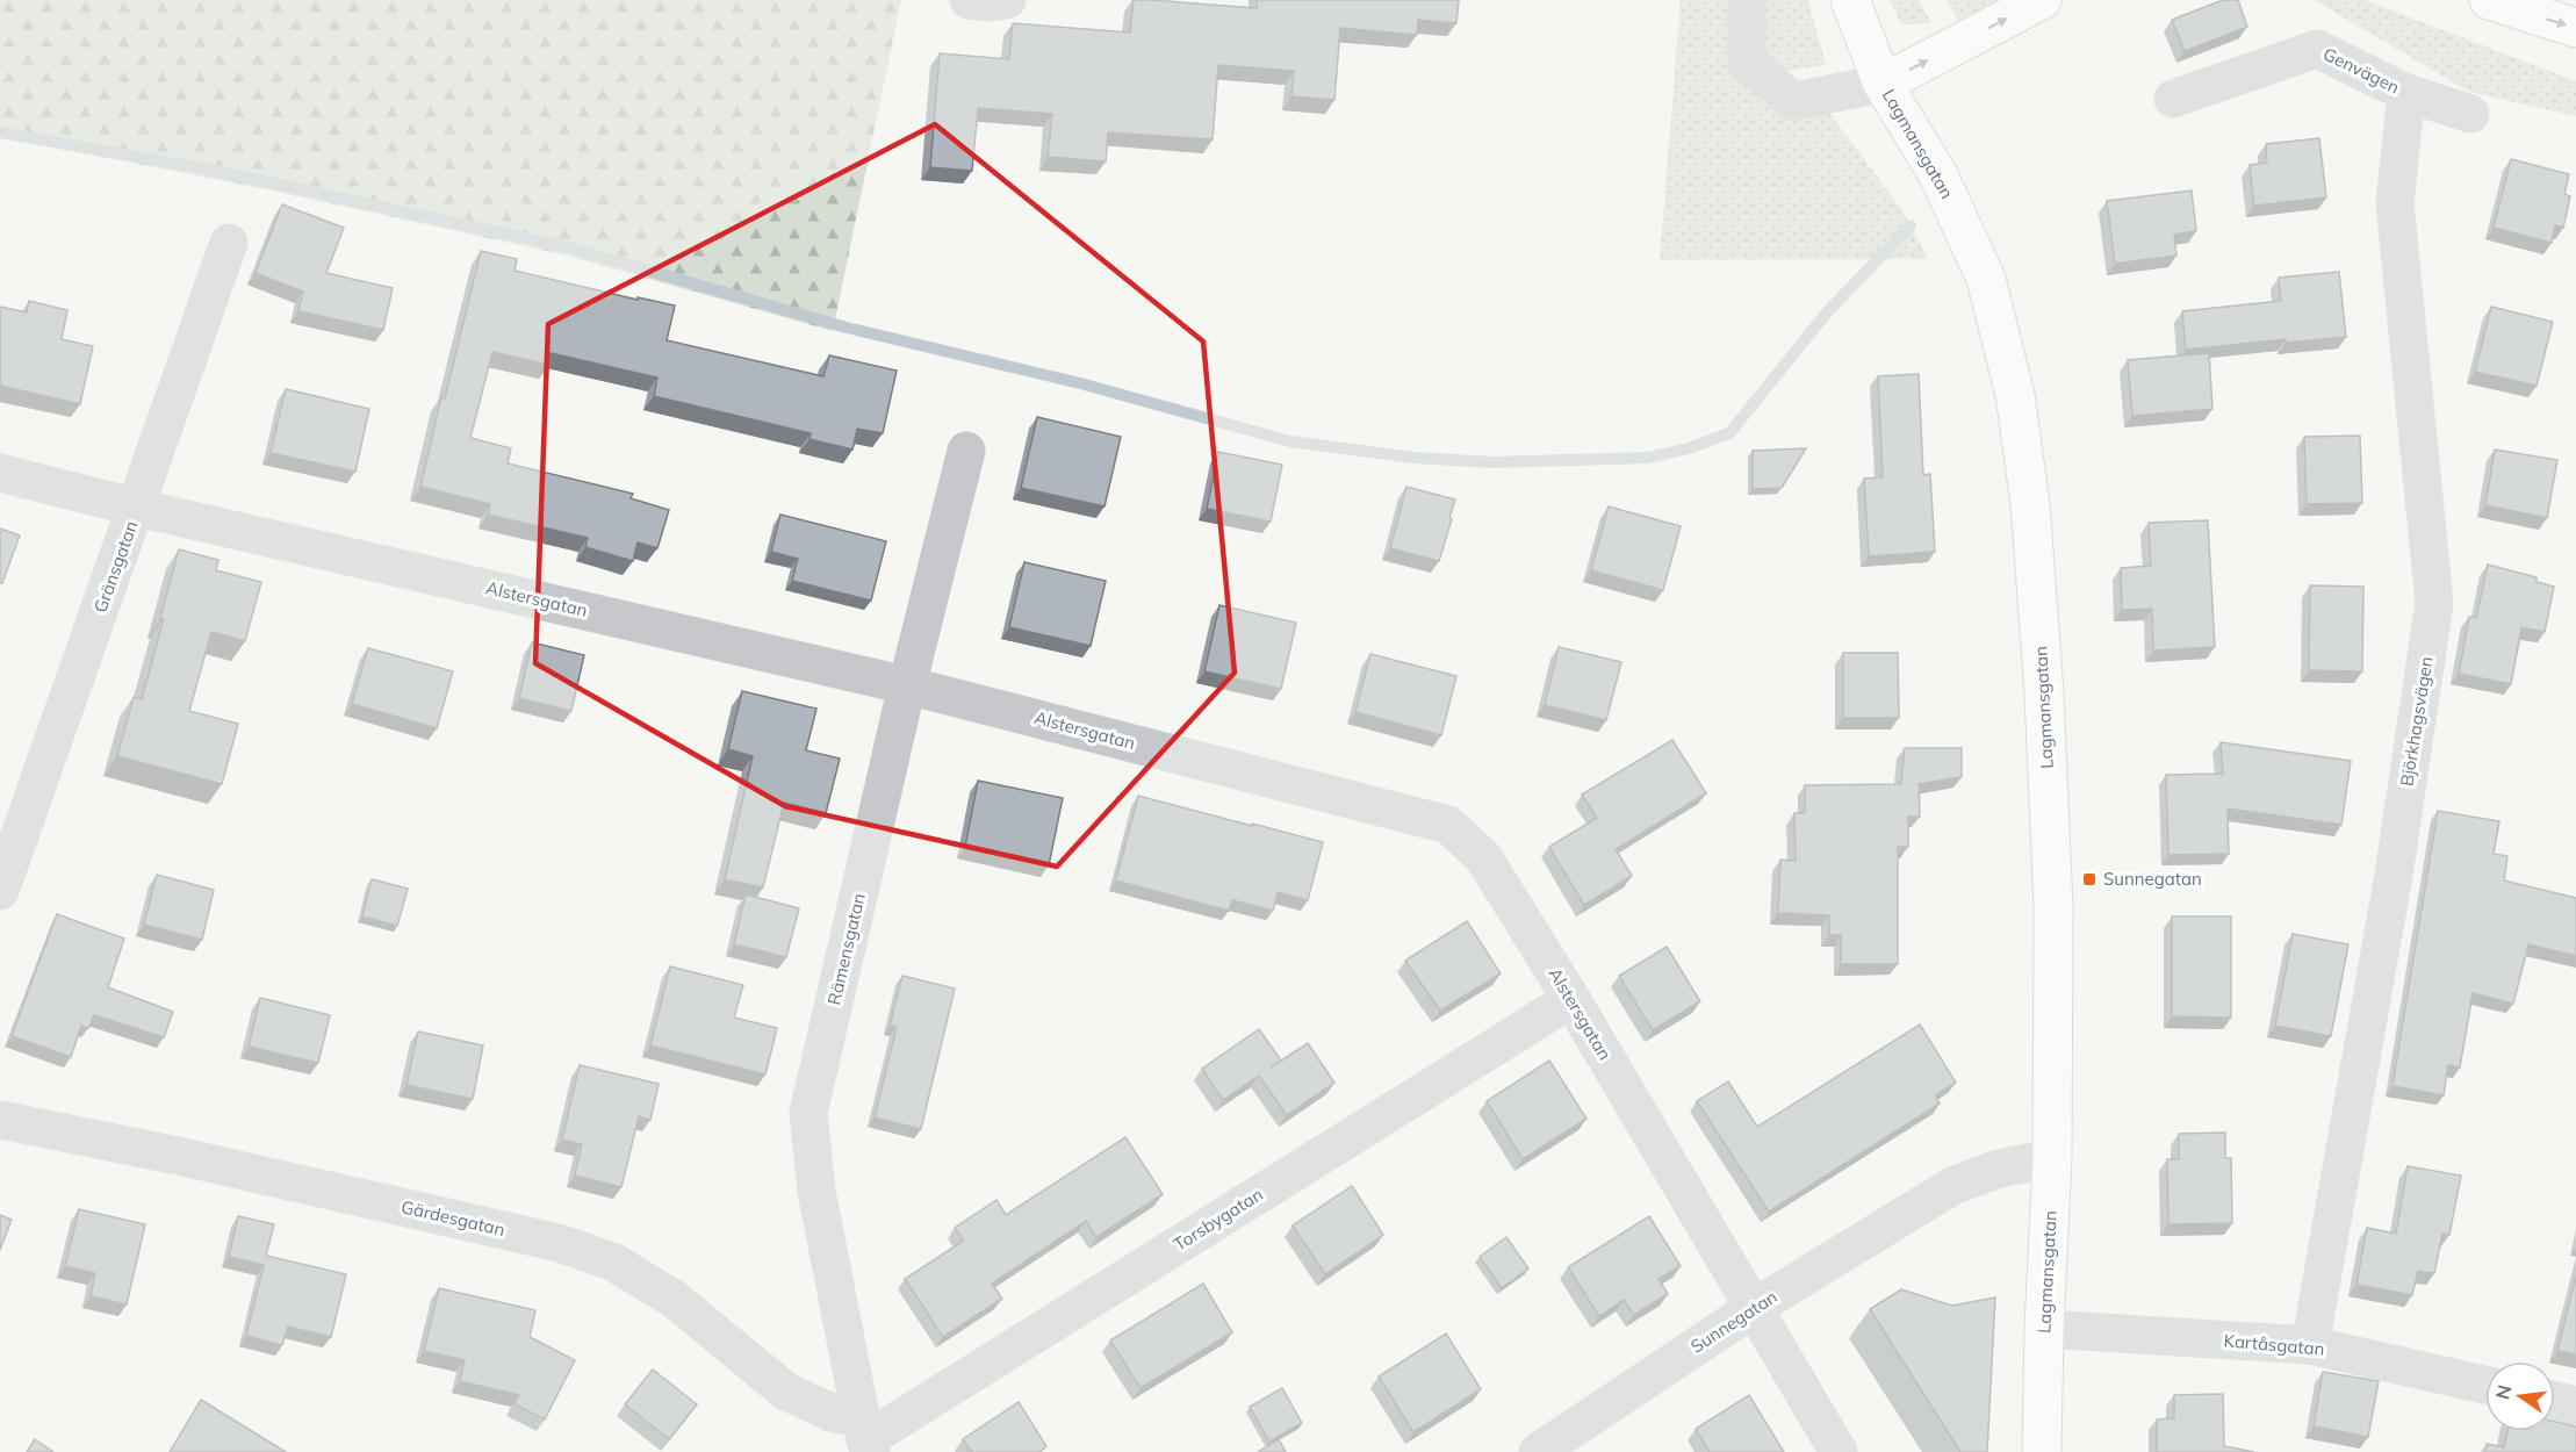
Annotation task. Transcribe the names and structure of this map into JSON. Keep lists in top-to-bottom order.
{
  "streets": {
    "street": [
      "Genvägen",
      "Lagmansgatan",
      "Gränsgatan",
      "Alstersgatan",
      "Björkhagsvägen",
      "Rämensgatan",
      "Gärdesgatan",
      "Torsbygatan",
      "Sunnegatan",
      "Kartåsgatan"
    ]
  },
  "crossings": [
    ["Genvägen", "Björkhagsvägen"],
    ["Lagmansgatan", "Sunnegatan"],
    ["Lagmansgatan", "Kartåsgatan"],
    ["Gränsgatan", "Alstersgatan"],
    ["Alstersgatan", "Rämensgatan"],
    ["Alstersgatan", "Torsbygatan"],
    ["Alstersgatan", "Sunnegatan"],
    ["Björkhagsvägen", "Kartåsgatan"],
    ["Rämensgatan", "Gärdesgatan"],
    ["Rämensgatan", "Torsbygatan"],
    ["Gärdesgatan", "Torsbygatan"]
  ],
  "places": {
    "transit": ["Sunnegatan"]
  },
  "north": "left"
}
